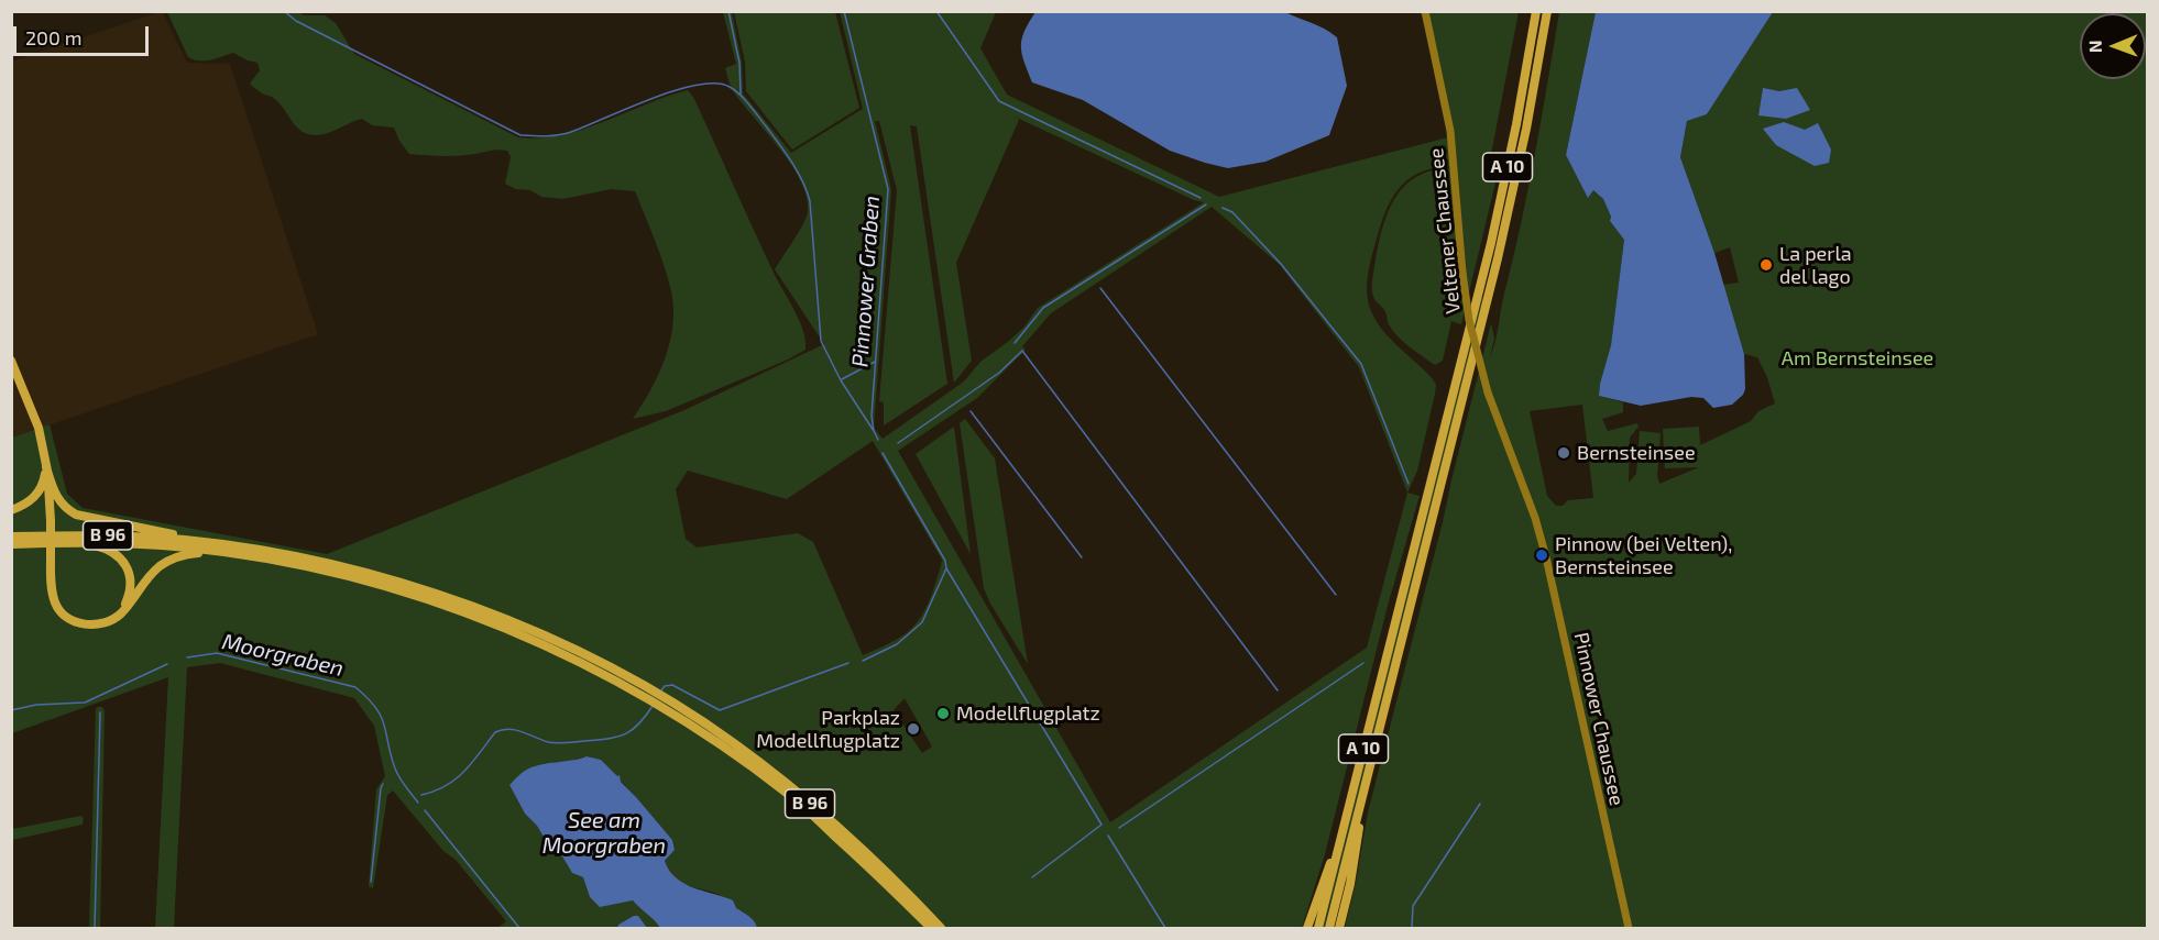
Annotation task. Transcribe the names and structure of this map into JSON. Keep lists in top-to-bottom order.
{
  "streets": {
    "highway": ["A 10", "B 96"],
    "main road": ["Veltener Chaussee", "Pinnower Chaussee"]
  },
  "crossings": [
    ["Veltener Chaussee", "Pinnower Chaussee"]
  ],
  "water": ["Pinnower Graben", "Moorgraben", "See am Moorgraben"],
  "parks": ["Am Bernsteinsee"],
  "places": [
    "La perla del lago",
    "Bernsteinsee",
    "Pinnow (bei Velten), Bernsteinsee",
    "Modellflugplatz",
    "Parkplaz Modellflugplatz"
  ],
  "scale_bar": "200 m",
  "north": "left"
}
